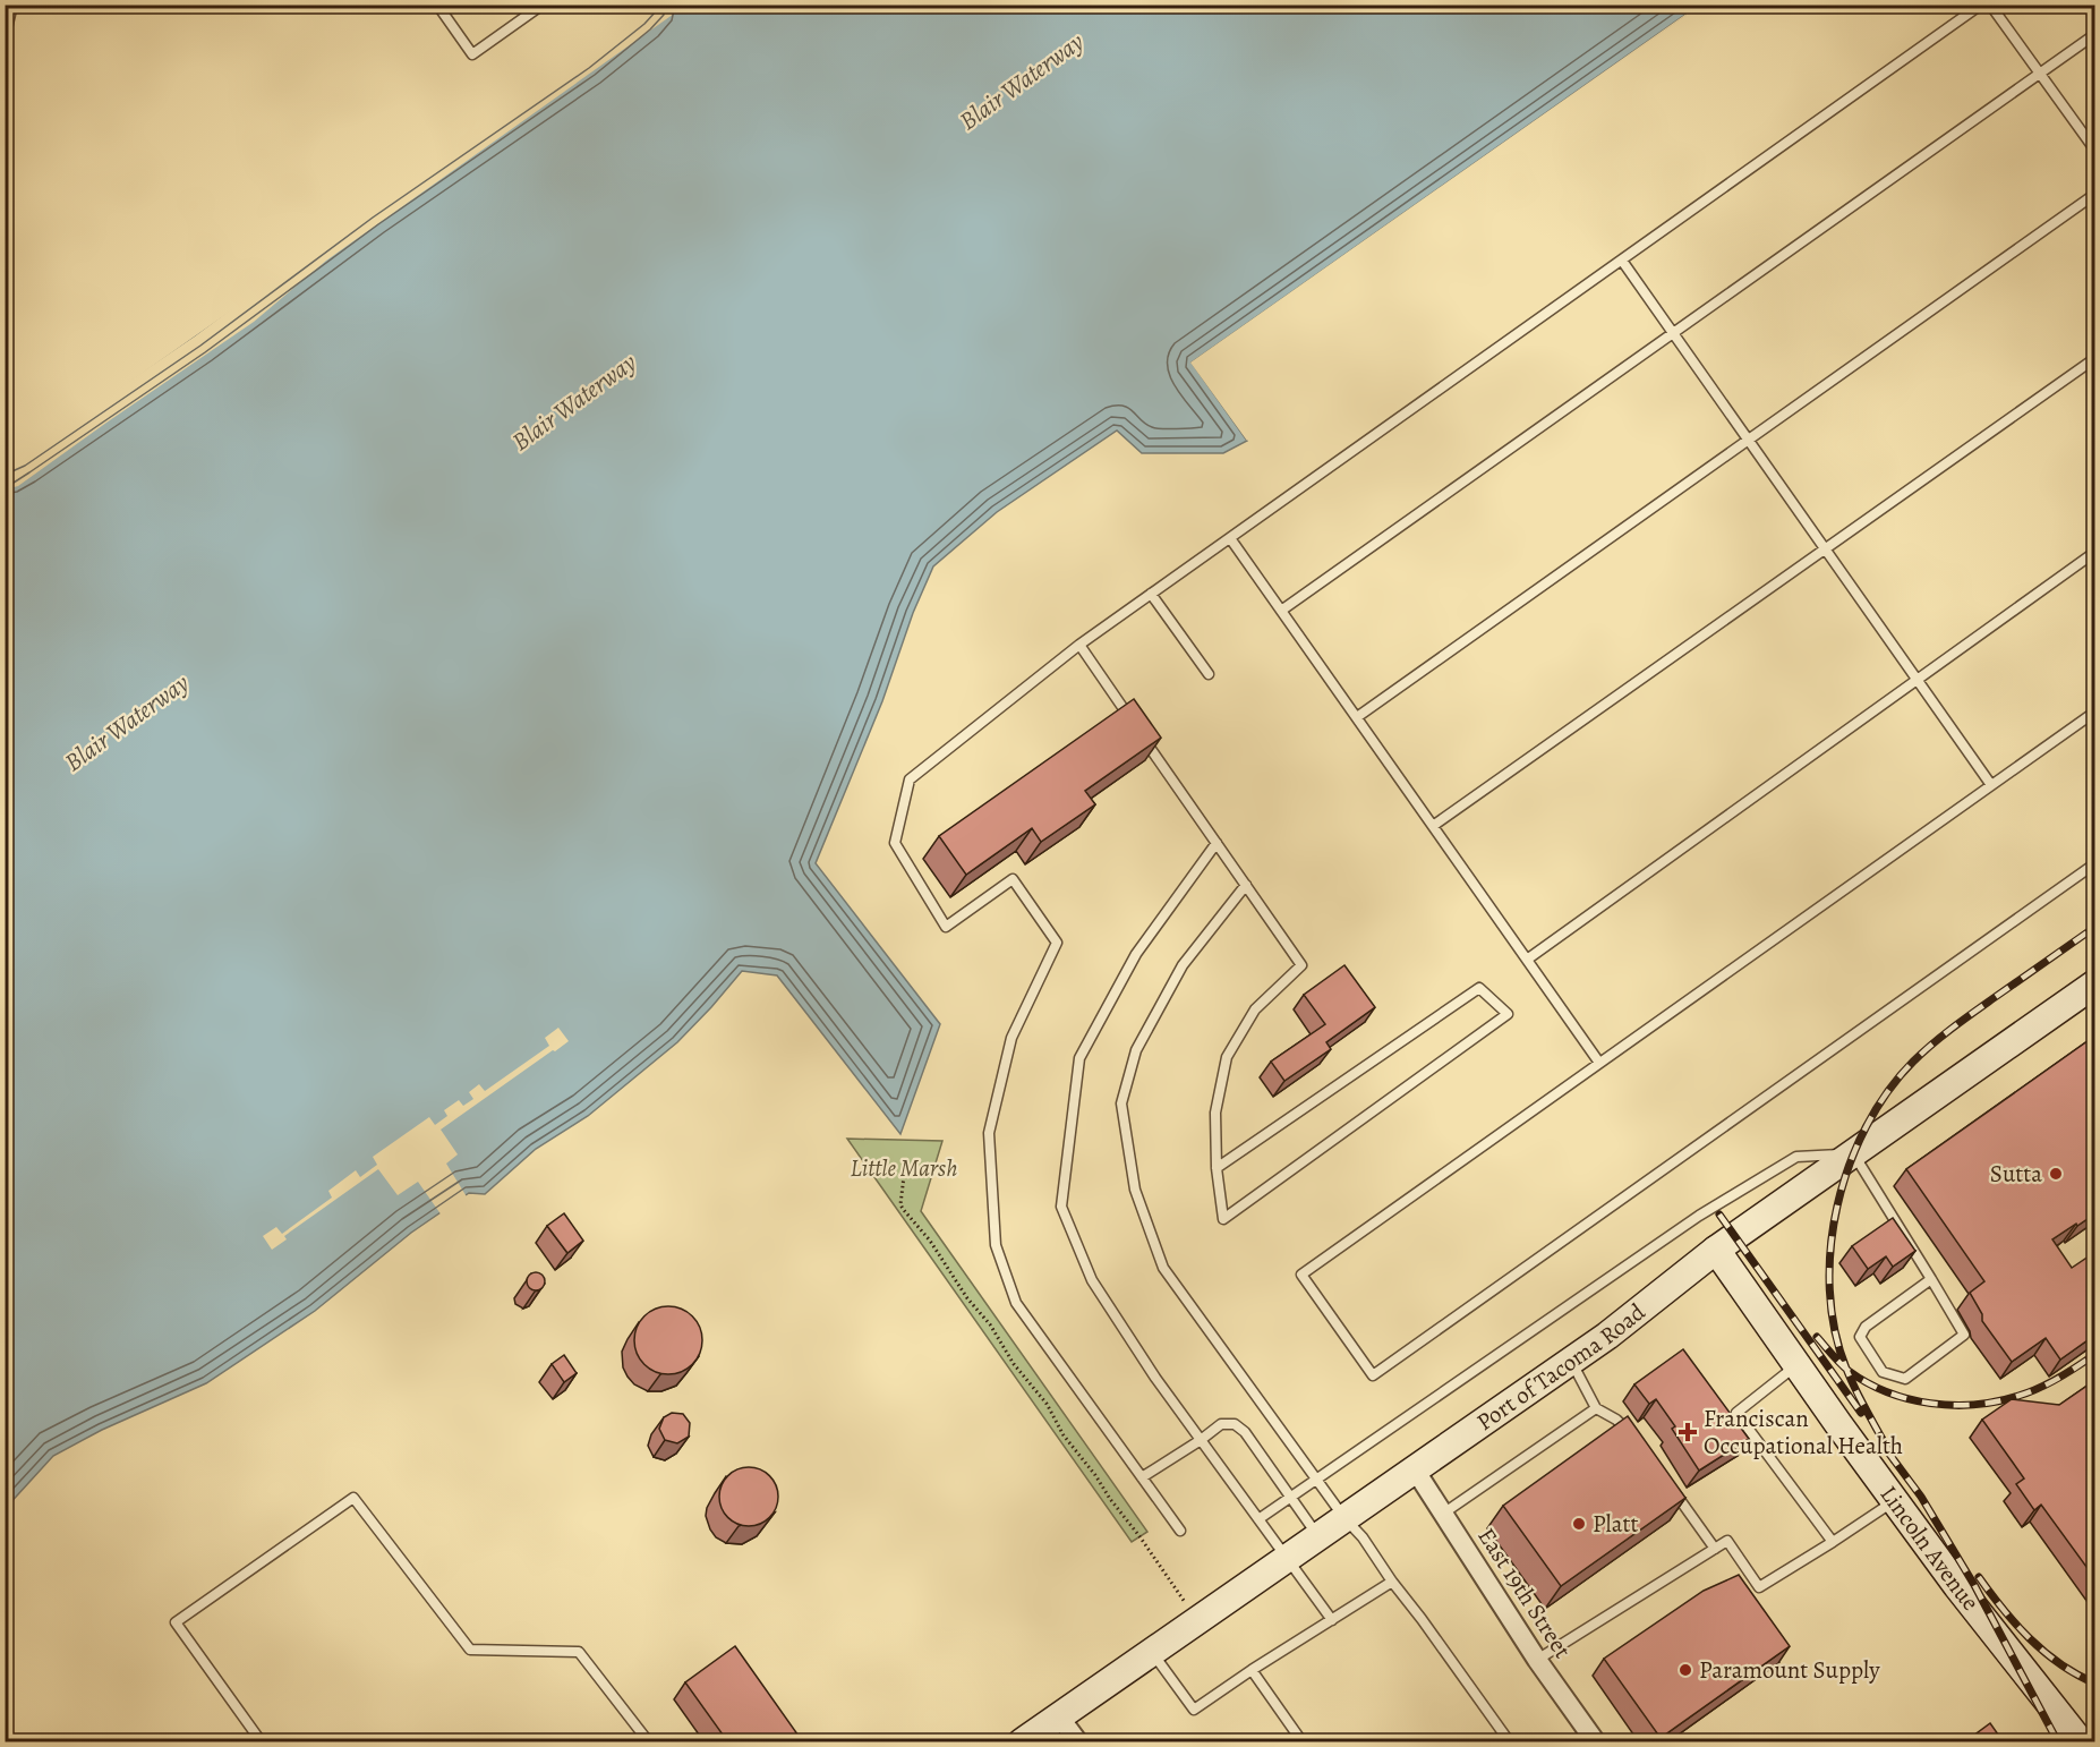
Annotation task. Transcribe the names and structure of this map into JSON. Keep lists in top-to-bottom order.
{
  "streets": {
    "main road": ["Port of Tacoma Road", "Lincoln Avenue"],
    "street": ["East 19th Street"]
  },
  "crossings": [
    ["Port of Tacoma Road", "Lincoln Avenue"],
    ["Port of Tacoma Road", "East 19th Street"]
  ],
  "water": ["Blair Waterway"],
  "parks": ["Little Marsh"],
  "places": {
    "other": ["Sutta", "Platt", "Paramount Supply"],
    "health": ["Franciscan Occupational Health"]
  }
}
